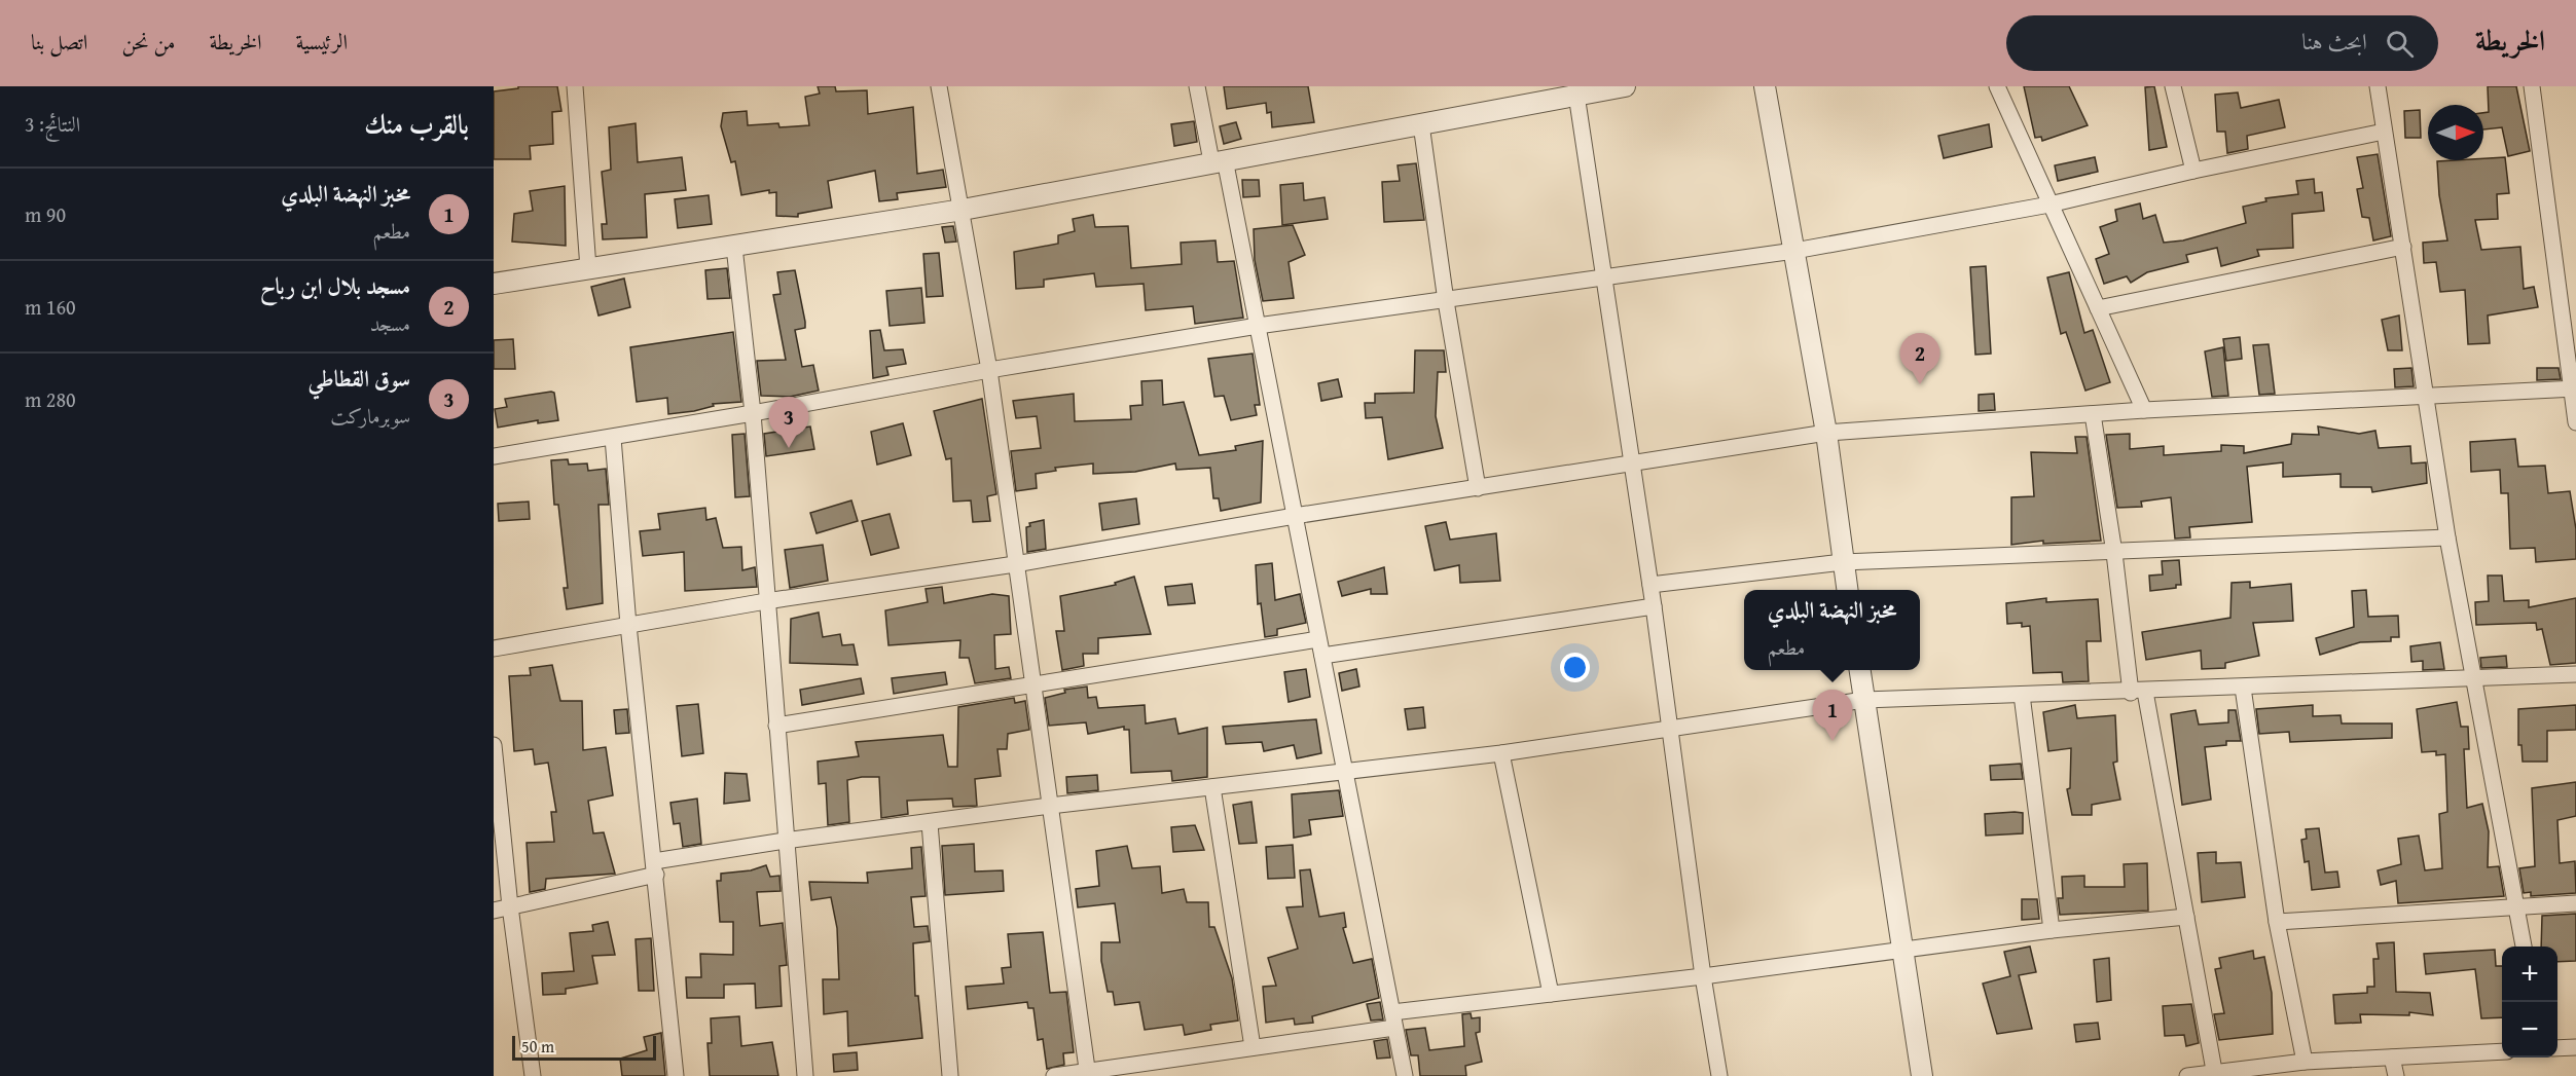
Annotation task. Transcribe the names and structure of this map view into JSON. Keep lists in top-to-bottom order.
{
  "scale_bar": "50 m",
  "north": "right",
  "page": {
    "header": "الخريطة",
    "search": "ابحث هنا",
    "nav": [
      "الرئيسية",
      "الخريطة",
      "من نحن",
      "اتصل بنا"
    ],
    "heading": ["بالقرب منك", "النتائج: 3"],
    "list": [
      {
        "mark": "1",
        "name": "مخبز النهضة البلدي",
        "note": "مطعم",
        "value": "90 m"
      },
      {
        "mark": "2",
        "name": "مسجد بلال ابن رباح",
        "note": "مسجد",
        "value": "160 m"
      },
      {
        "mark": "3",
        "name": "سوق القطاطي",
        "note": "سوبرماركت",
        "value": "280 m"
      }
    ],
    "pins": ["2", "3", "1"],
    "popup": ["مخبز النهضة البلدي", "مطعم"],
    "map_buttons": ["+", "−"],
    "scale": "50 m"
  }
}
